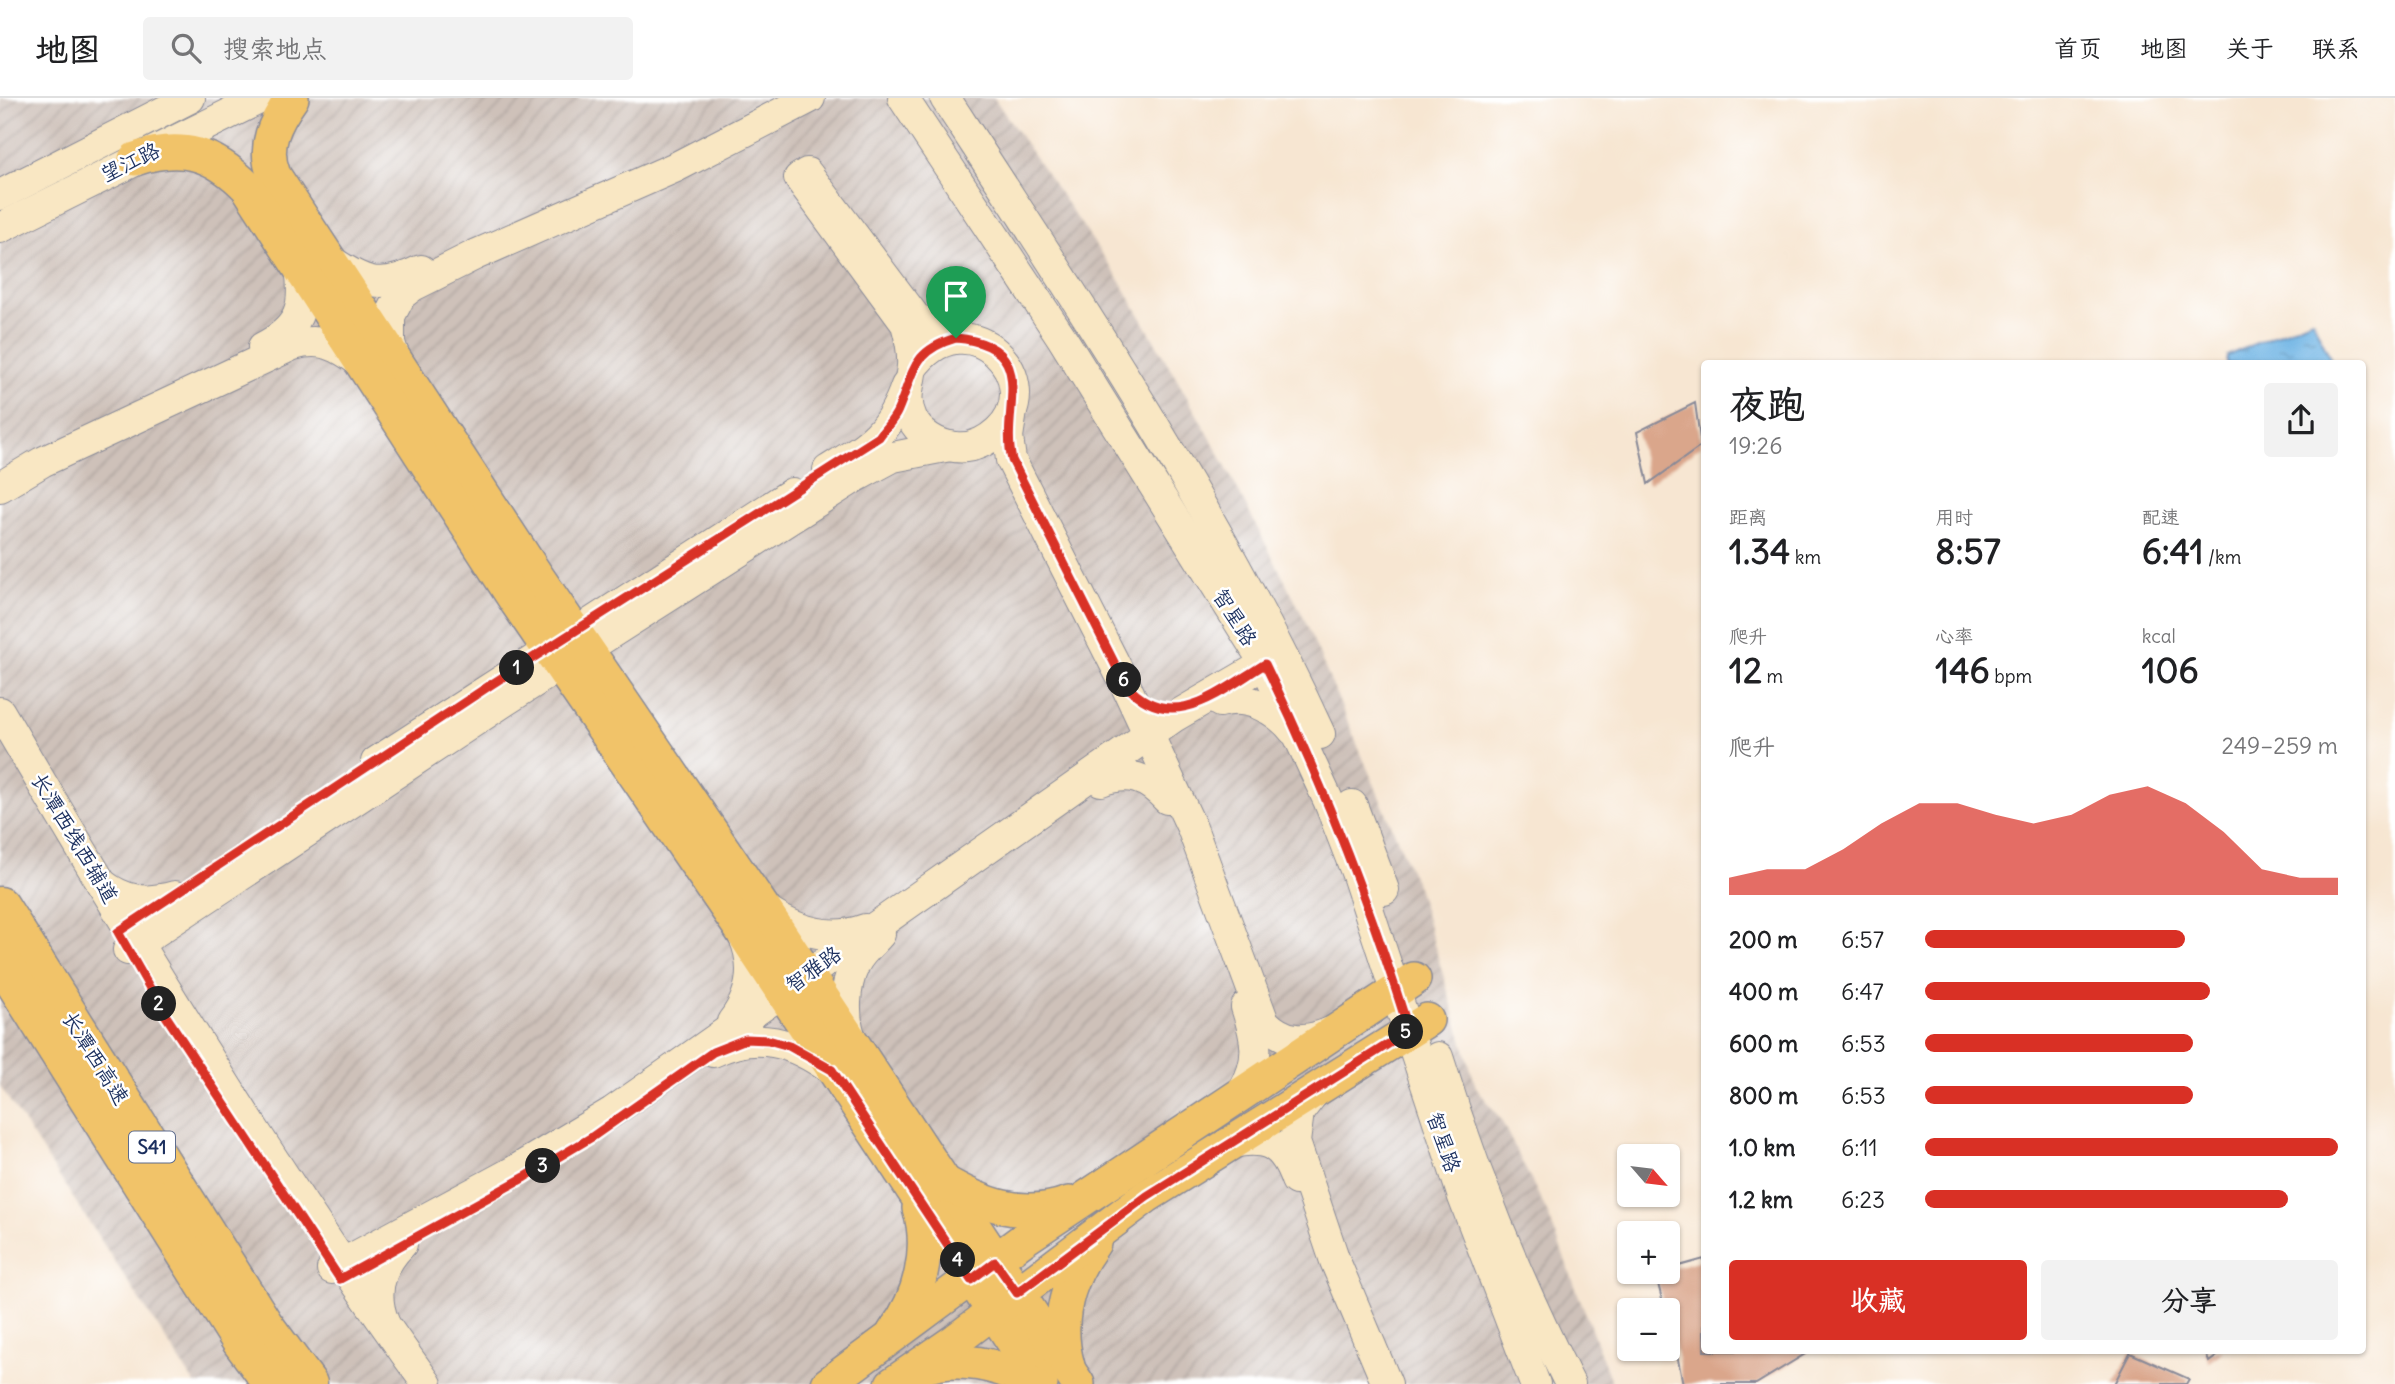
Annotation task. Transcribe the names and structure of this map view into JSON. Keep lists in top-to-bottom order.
{
  "streets": {
    "highway": ["长潭西高速", "S41"],
    "street": [
      "望江路",
      "智星路",
      "长潭西线西辅道",
      "智雅路"
    ]
  },
  "crossings": [
    ["智星路", "智雅路"],
    ["长潭西线西辅道", "智雅路"]
  ],
  "north": "bottom right",
  "page": {
    "header": "地图",
    "search": "搜索地点",
    "nav": [
      "首页",
      "地图",
      "关于",
      "联系"
    ],
    "heading": ["夜跑", "19:26"],
    "stats": [
      ["距离", "1.34 km"],
      ["用时", "8:57"],
      ["配速", "6:41 /km"],
      ["爬升", "12 m"],
      ["心率", "146 bpm"],
      ["kcal", "106"]
    ],
    "pins": [
      "1",
      "6",
      "2",
      "5",
      "3",
      "4"
    ],
    "chart": ["爬升", "249–259 m"],
    "list": [
      {
        "name": "200 m",
        "note": "6:57"
      },
      {
        "name": "400 m",
        "note": "6:47"
      },
      {
        "name": "600 m",
        "note": "6:53"
      },
      {
        "name": "800 m",
        "note": "6:53"
      },
      {
        "name": "1.0 km",
        "note": "6:11"
      },
      {
        "name": "1.2 km",
        "note": "6:23"
      }
    ],
    "map_buttons": ["+", "−"],
    "buttons": ["收藏", "分享"]
  }
}
